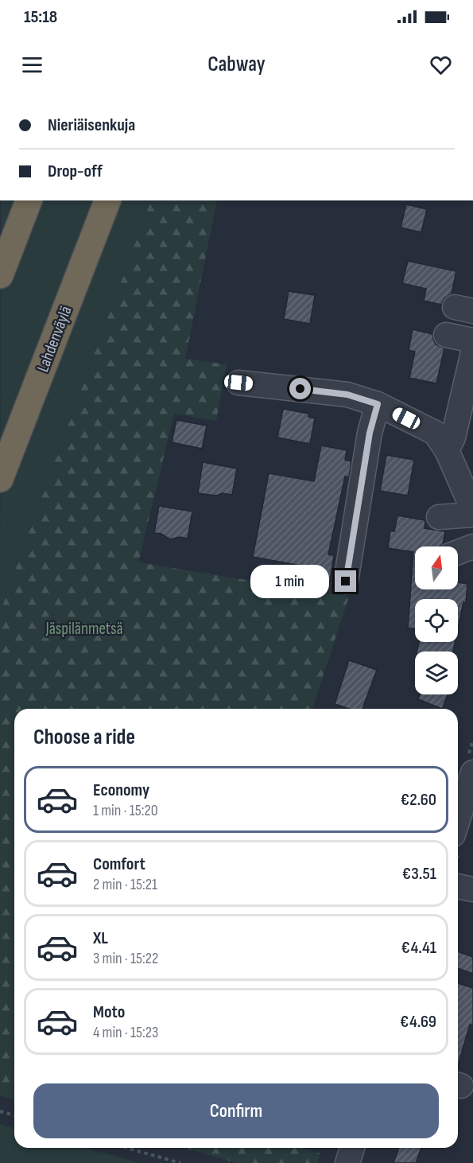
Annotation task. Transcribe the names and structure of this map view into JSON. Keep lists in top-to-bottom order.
{
  "streets": {
    "highway": ["Lahdenväylä"]
  },
  "parks": ["Jäspilänmetsä"],
  "north": "top",
  "page": {
    "status": "15:18",
    "header": "Cabway",
    "banner": ["Nieriäisenkuja", "Drop-off"],
    "bubble": "1 min",
    "heading": "Choose a ride",
    "list": [
      {
        "name": "Economy",
        "note": "1 min · 15:20",
        "value": "€2.60"
      },
      {
        "name": "Comfort",
        "note": "2 min · 15:21",
        "value": "€3.51"
      },
      {
        "name": "XL",
        "note": "3 min · 15:22",
        "value": "€4.41"
      },
      {
        "name": "Moto",
        "note": "4 min · 15:23",
        "value": "€4.69"
      }
    ],
    "buttons": "Confirm"
  }
}
